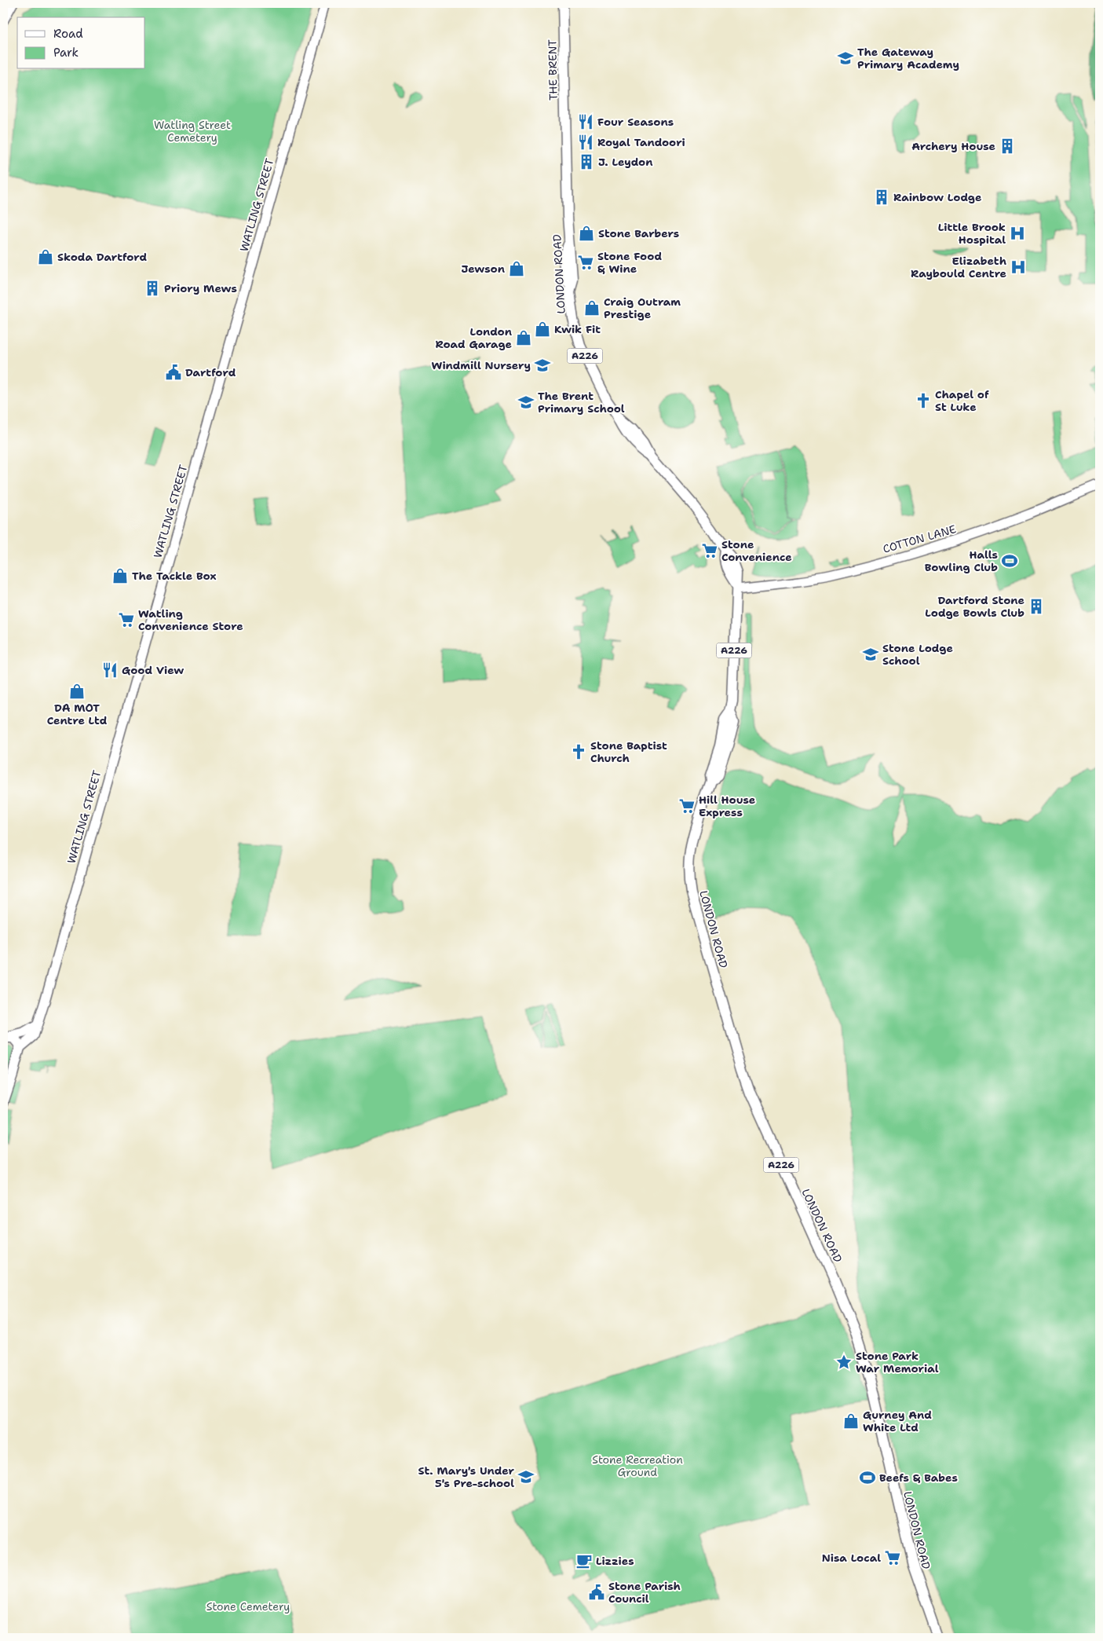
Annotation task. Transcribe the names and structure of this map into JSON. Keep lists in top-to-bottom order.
{
  "streets": {
    "main road": [
      "THE BRENT",
      "WATLING STREET",
      "LONDON ROAD",
      "A226",
      "COTTON LANE"
    ]
  },
  "crossings": [
    ["THE BRENT", "LONDON ROAD"],
    ["LONDON ROAD", "COTTON LANE"]
  ],
  "parks": ["Watling Street Cemetery", "Stone Recreation Ground", "Stone Cemetery"],
  "places": {
    "school or university": [
      "The Gateway Primary Academy",
      "Windmill Nursery",
      "The Brent Primary School",
      "Stone Lodge School",
      "St. Mary's Under 5's Pre-school"
    ],
    "restaurant": ["Four Seasons", "Royal Tandoori", "Good View"],
    "building": [
      "Archery House",
      "J. Leydon",
      "Rainbow Lodge",
      "Priory Mews",
      "Dartford Stone Lodge Bowls Club"
    ],
    "shop": [
      "Stone Barbers",
      "Skoda Dartford",
      "Jewson",
      "Craig Outram Prestige",
      "Kwik Fit",
      "London Road Garage",
      "The Tackle Box",
      "DA MOT Centre Ltd",
      "Gurney And White Ltd"
    ],
    "hospital": ["Little Brook Hospital", "Elizabeth Raybould Centre"],
    "supermarket": [
      "Stone Food & Wine",
      "Stone Convenience",
      "Watling Convenience Store",
      "Hill House Express",
      "Nisa Local"
    ],
    "public building": ["Dartford", "Stone Parish Council"],
    "church": ["Chapel of St Luke", "Stone Baptist Church"],
    "sports": ["Halls Bowling Club", "Beefs & Babes"],
    "place": ["Stone Park War Memorial"],
    "cafe": ["Lizzies"]
  },
  "legend": ["Road", "Park"]
}
